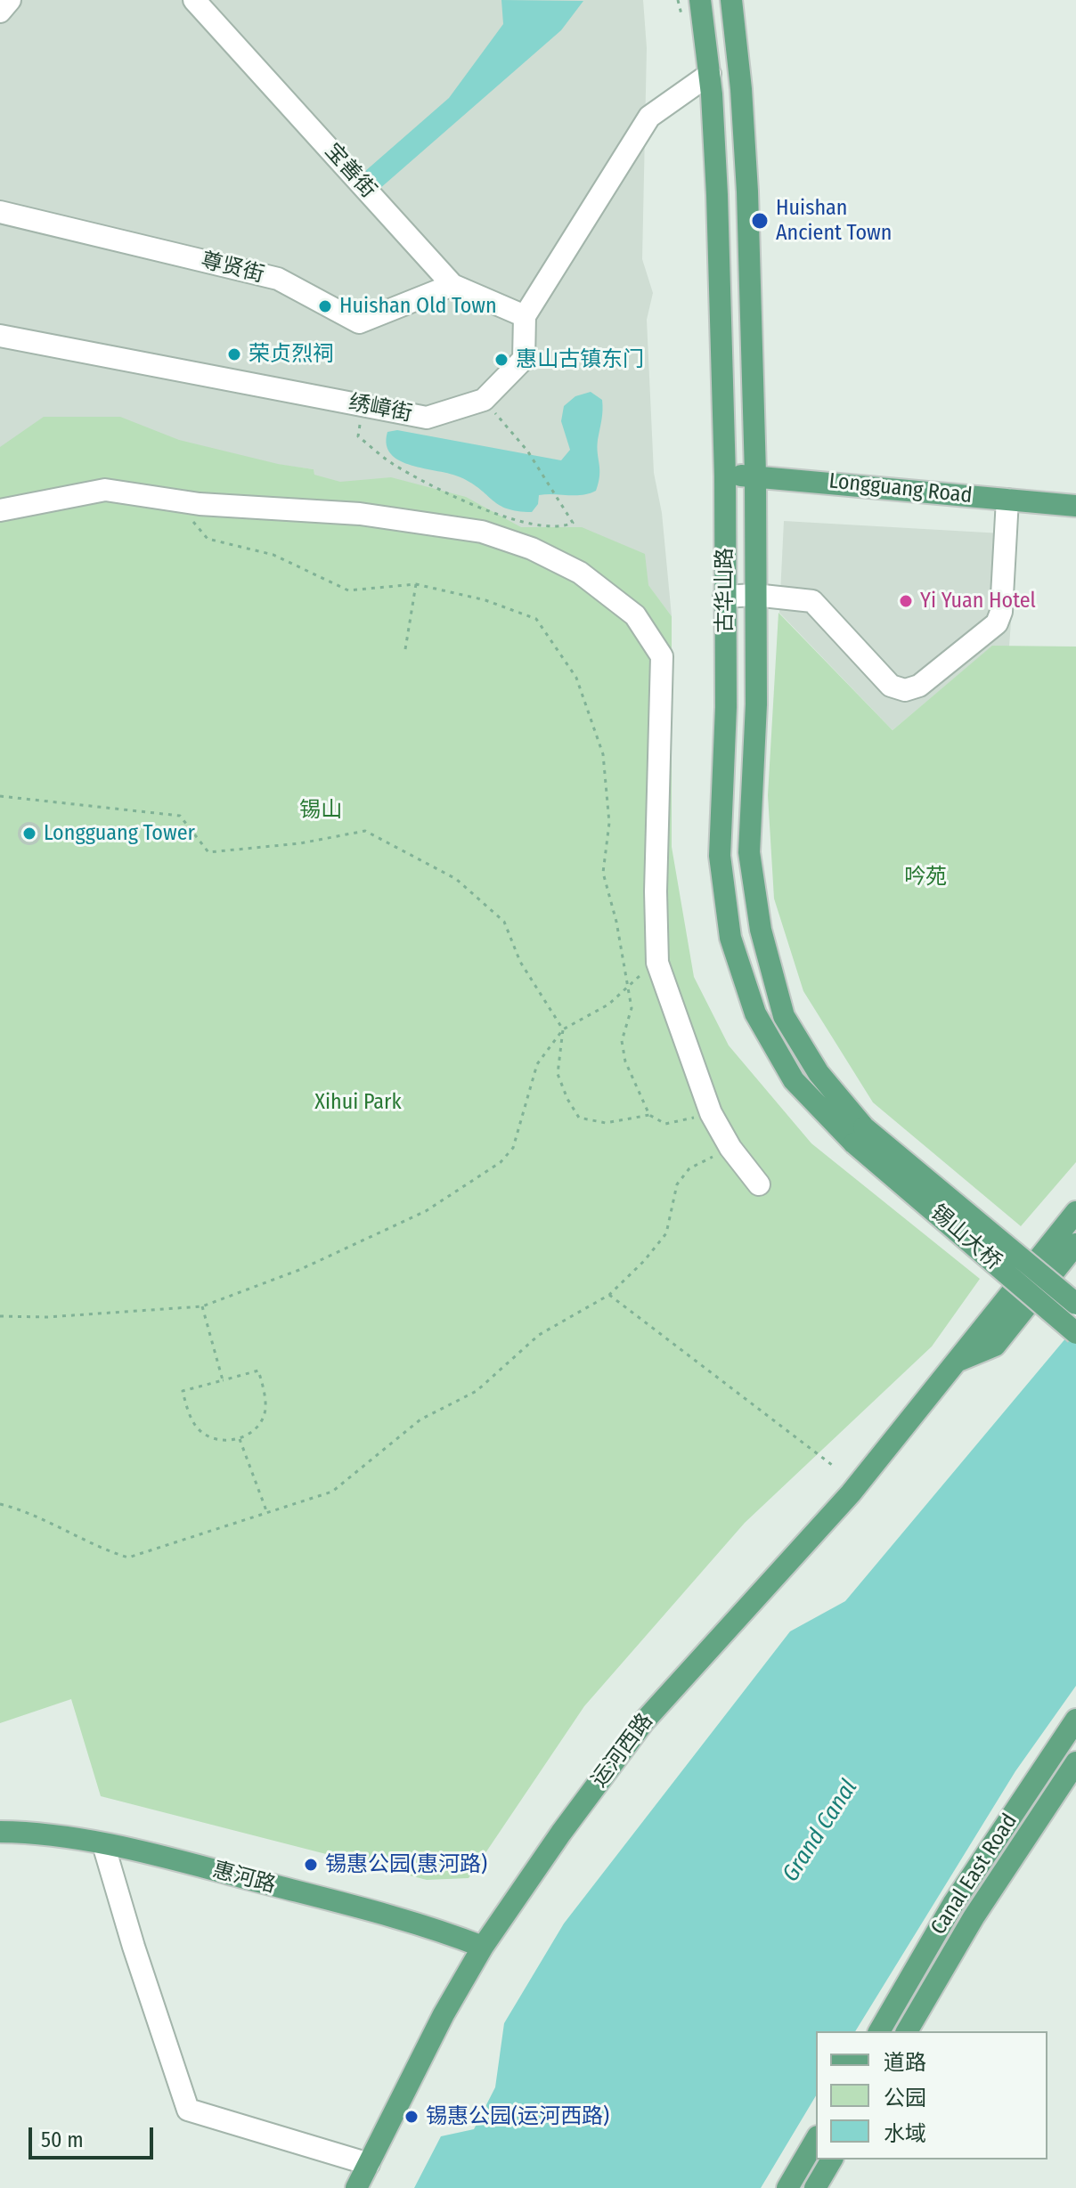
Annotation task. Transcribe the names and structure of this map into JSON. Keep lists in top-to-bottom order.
{
  "streets": {
    "main road": [
      "Longguang Road",
      "古华山路",
      "锡山大桥",
      "运河西路",
      "Canal East Road",
      "惠河路"
    ],
    "street": ["宝善街", "尊贤街", "绣嶂街"]
  },
  "crossings": [
    ["宝善街", "尊贤街"],
    ["宝善街", "绣嶂街"],
    ["Longguang Road", "古华山路"],
    ["古华山路", "锡山大桥"],
    ["运河西路", "惠河路"]
  ],
  "water": ["Grand Canal"],
  "parks": ["锡山", "吟苑", "Xihui Park"],
  "places": [
    "Huishan Ancient Town",
    "Huishan Old Town",
    "荣贞烈祠",
    "惠山古镇东门",
    "Yi Yuan Hotel",
    "Longguang Tower",
    "锡惠公园(惠河路)",
    "锡惠公园(运河西路)"
  ],
  "legend": ["道路", "公园", "水域"],
  "scale_bar": "50 m"
}
